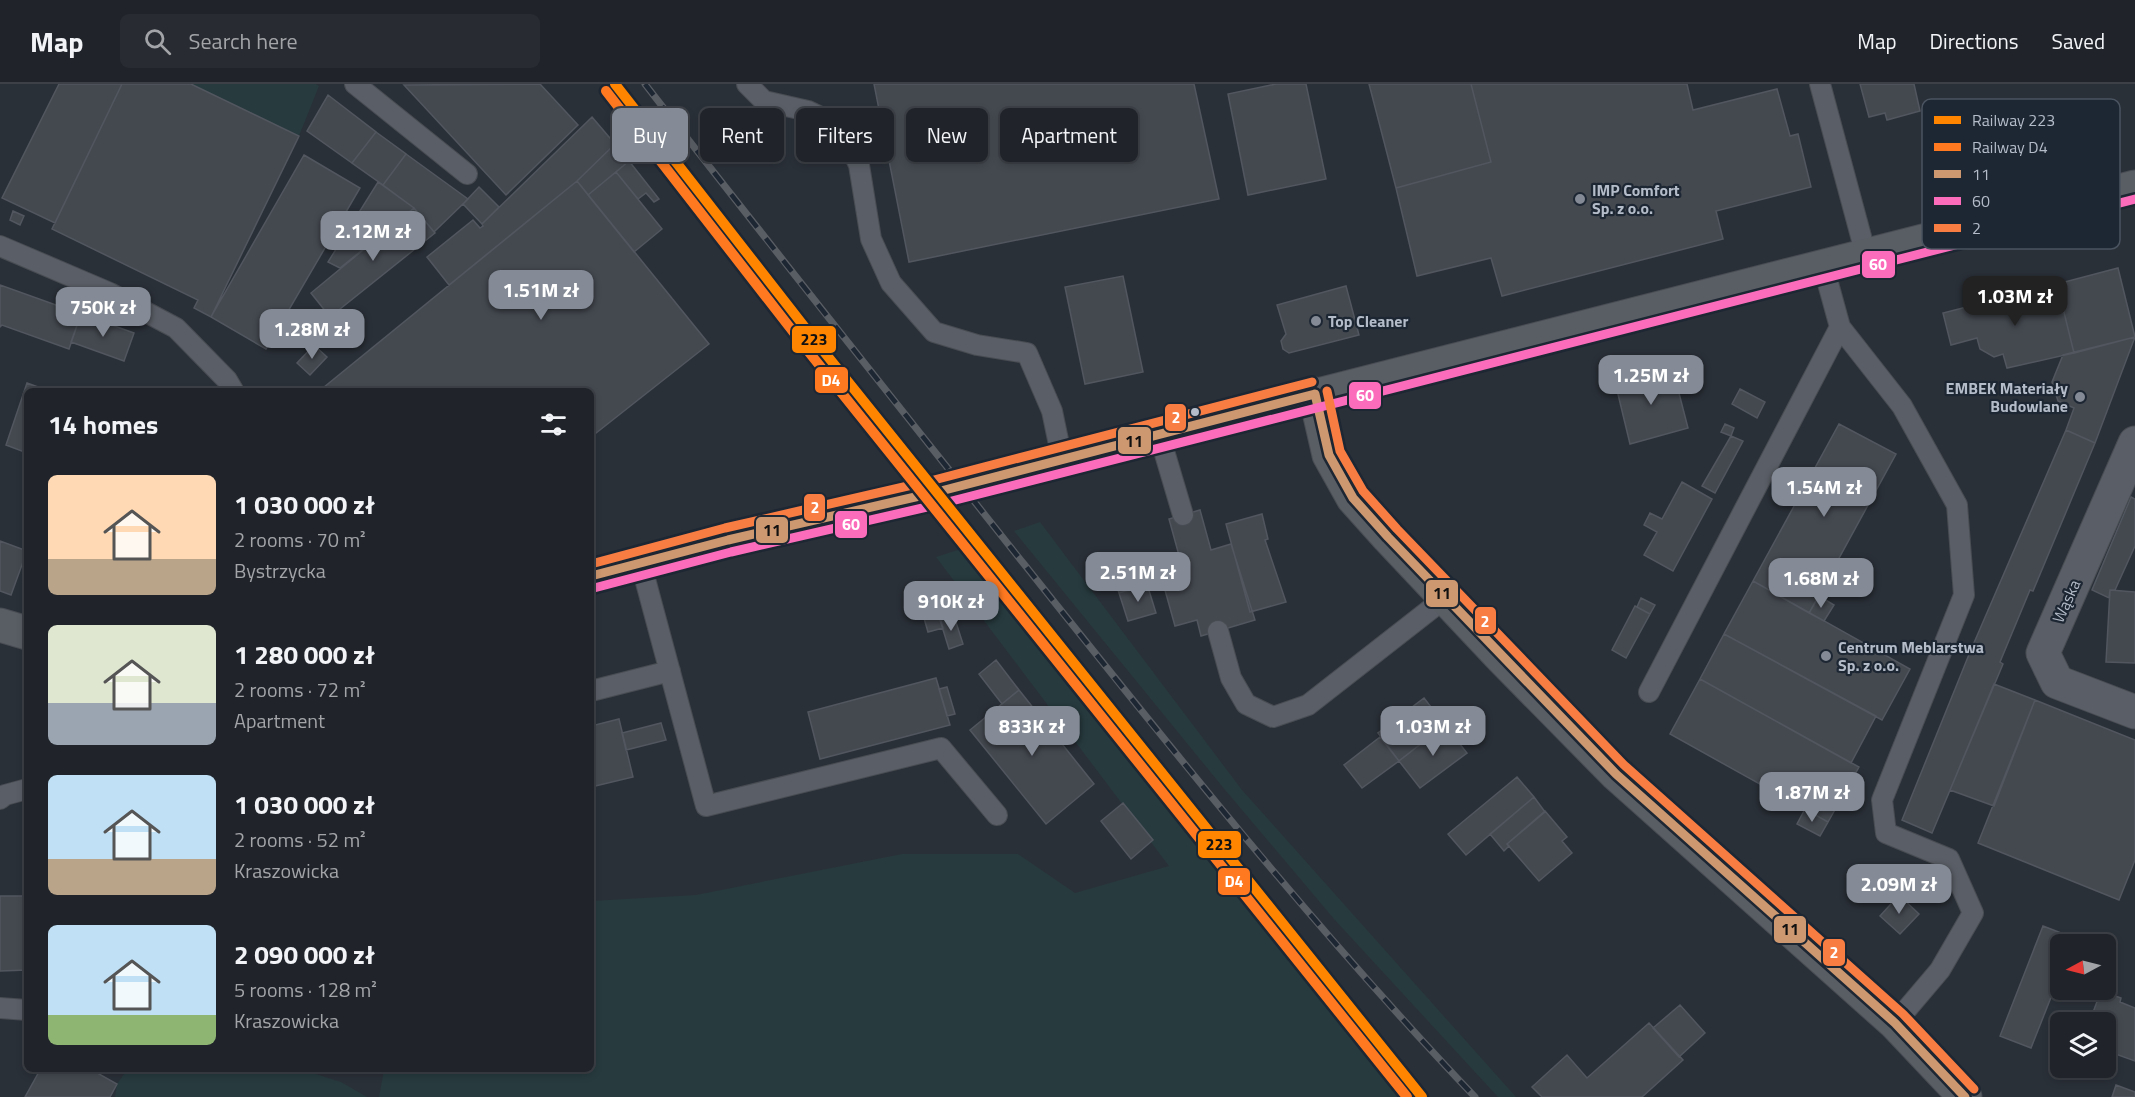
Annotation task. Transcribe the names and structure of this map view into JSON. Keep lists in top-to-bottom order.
{
  "streets": {
    "street": ["Wąska"]
  },
  "places": [
    "IMP Comfort Sp. z o.o.",
    "Top Cleaner",
    "EMBEK Materiały Budowlane",
    "Centrum Meblarstwa Sp. z o.o."
  ],
  "lines": [
    "rail line 223",
    "rail line D4",
    "transit line 60",
    "transit line 2",
    "transit line 11"
  ],
  "legend": [
    "Railway 223",
    "Railway D4",
    "11",
    "60",
    "2"
  ],
  "north": "left",
  "page": {
    "header": "Map",
    "search": "Search here",
    "nav": ["Map", "Directions", "Saved"],
    "chip": [
      "Buy",
      "Rent",
      "Filters",
      "New",
      "Apartment"
    ],
    "price": [
      "2.12M zł",
      "1.51M zł",
      "1.03M zł",
      "750K zł",
      "1.28M zł",
      "1.25M zł",
      "1.54M zł",
      "2.51M zł",
      "1.68M zł",
      "910K zł",
      "833K zł",
      "1.03M zł",
      "1.87M zł",
      "2.09M zł"
    ],
    "heading": "14 homes",
    "list": [
      {
        "name": "1 030 000 zł",
        "note": "2 rooms · 70 m² · Bystrzycka"
      },
      {
        "name": "1 280 000 zł",
        "note": "2 rooms · 72 m² · Apartment"
      },
      {
        "name": "1 030 000 zł",
        "note": "2 rooms · 52 m² · Kraszowicka"
      },
      {
        "name": "2 090 000 zł",
        "note": "5 rooms · 128 m² · Kraszowicka"
      }
    ]
  }
}
